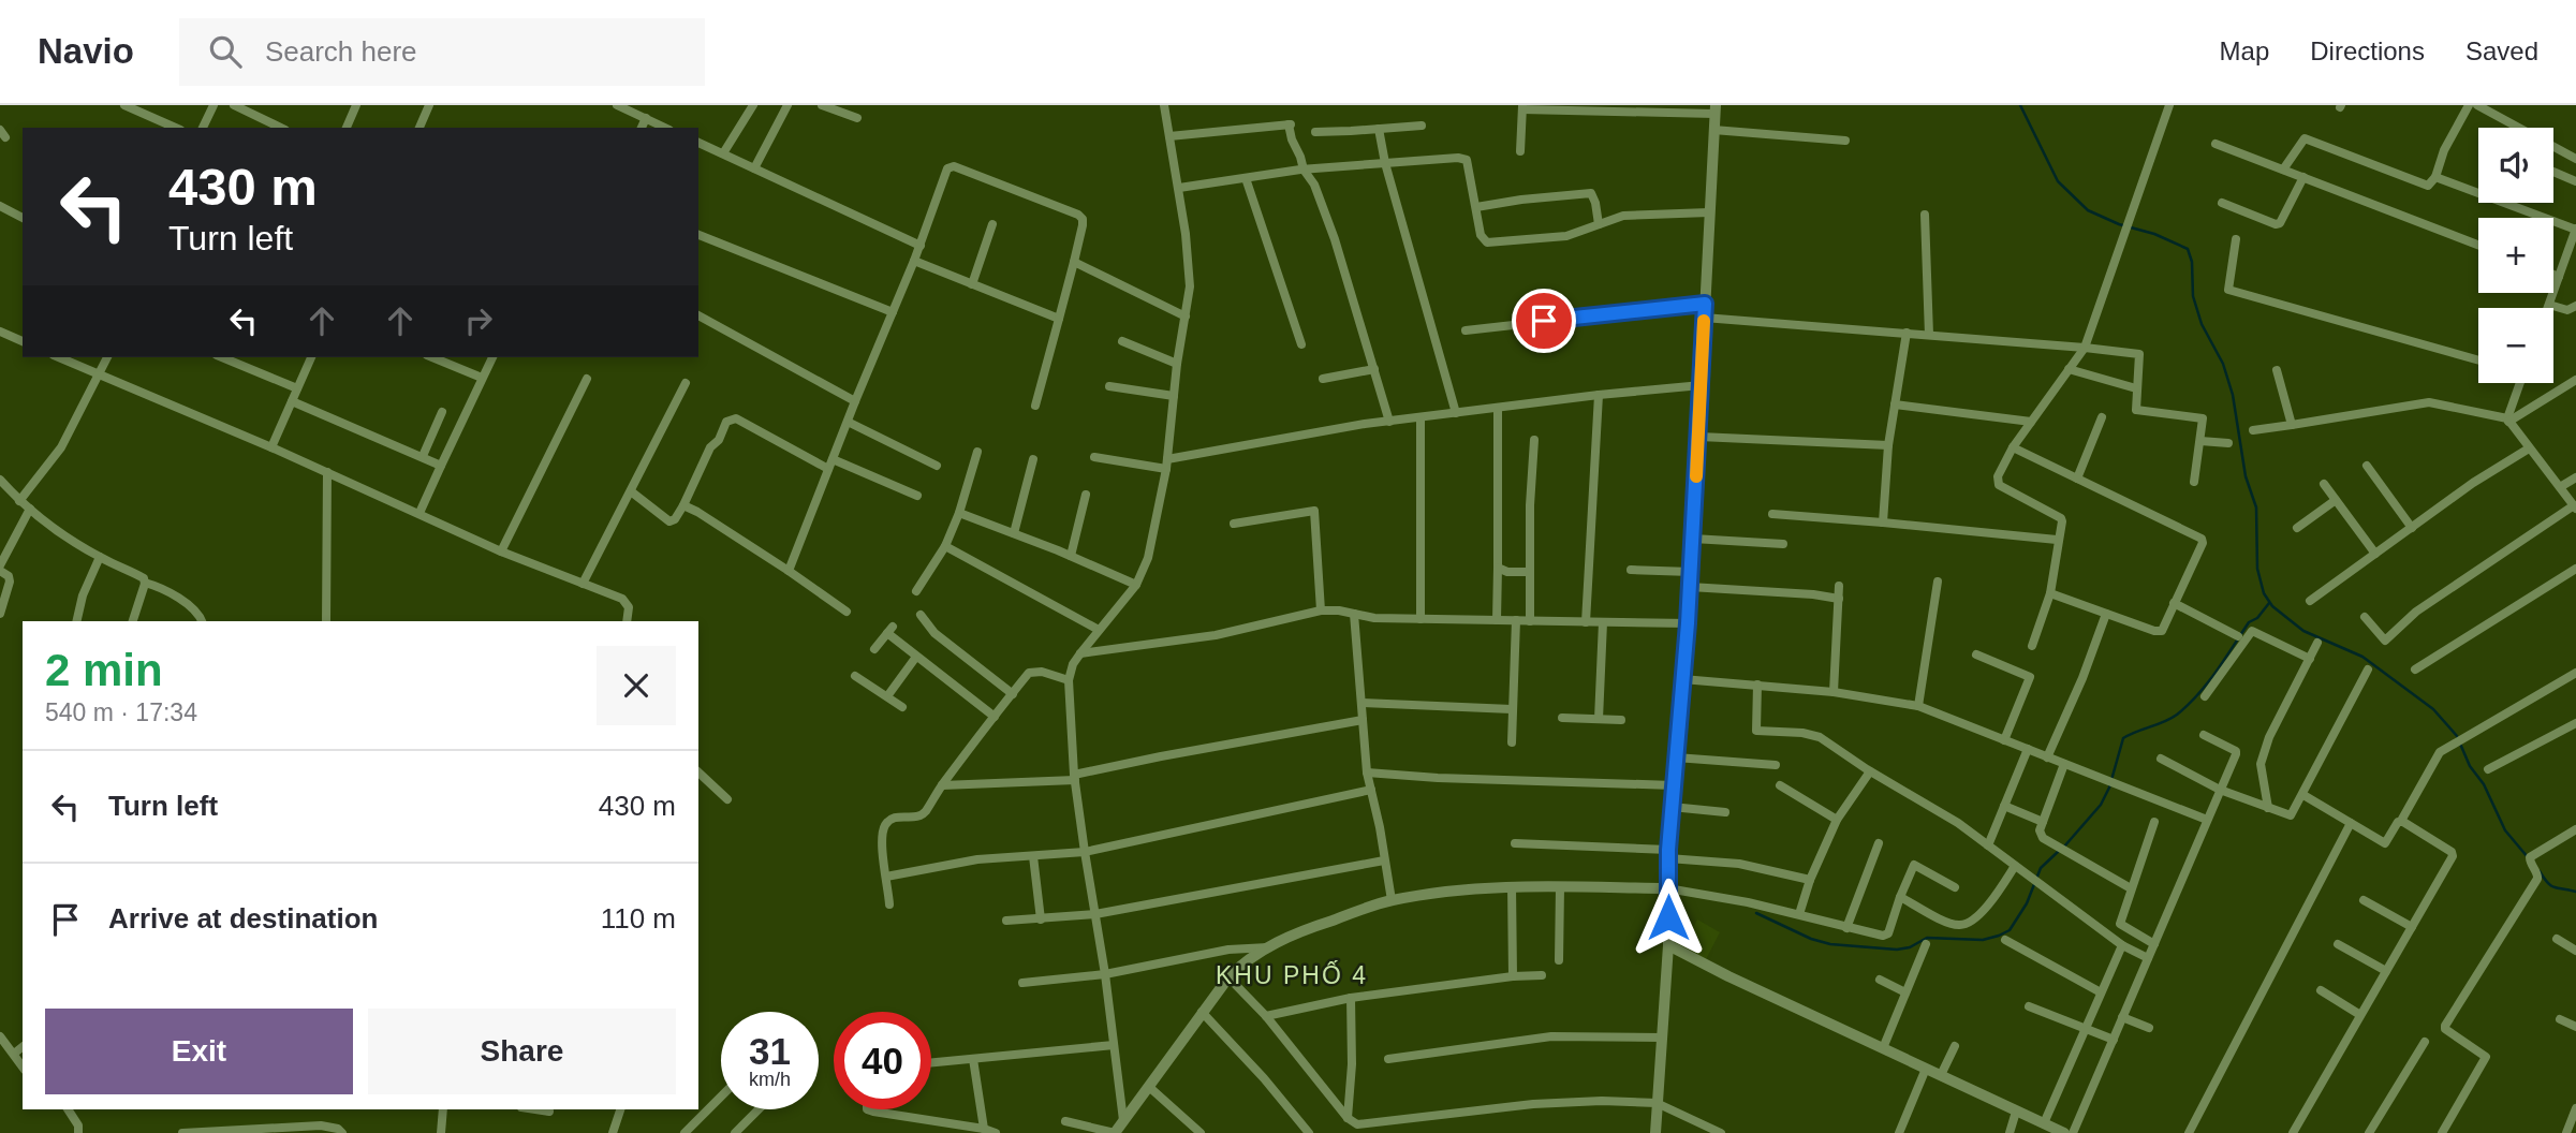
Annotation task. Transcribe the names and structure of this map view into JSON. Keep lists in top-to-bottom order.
{
  "districts": ["KHU PHỐ 4"],
  "page": {
    "header": "Navio",
    "search": "Search here",
    "nav": ["Map", "Directions", "Saved"],
    "map_buttons": ["+", "−"],
    "turn": ["430 m", "Turn left"],
    "heading": ["2 min", "540 m · 17:34"],
    "list": [
      {
        "name": "Turn left",
        "value": "430 m"
      },
      {
        "name": "Arrive at destination",
        "value": "110 m"
      }
    ],
    "buttons": ["Exit", "Share"],
    "speed": "31 km/h",
    "limit": "40"
  }
}
